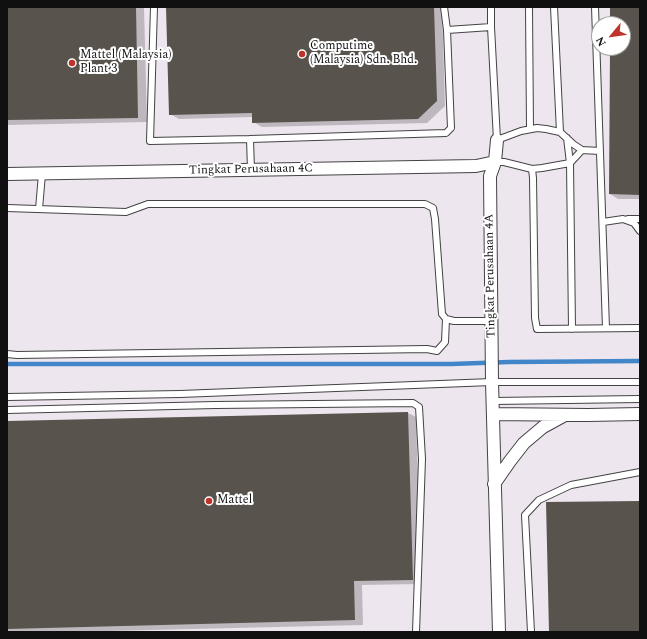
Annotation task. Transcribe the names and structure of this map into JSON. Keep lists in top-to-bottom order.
{
  "streets": {
    "street": ["Tingkat Perusahaan 4C", "Tingkat Perusahaan 4A"]
  },
  "crossings": [
    ["Tingkat Perusahaan 4C", "Tingkat Perusahaan 4A"]
  ],
  "places": ["Computime (Malaysia) Sdn. Bhd.", "Mattel (Malaysia) Plant 3", "Mattel"],
  "north": "bottom left"
}
